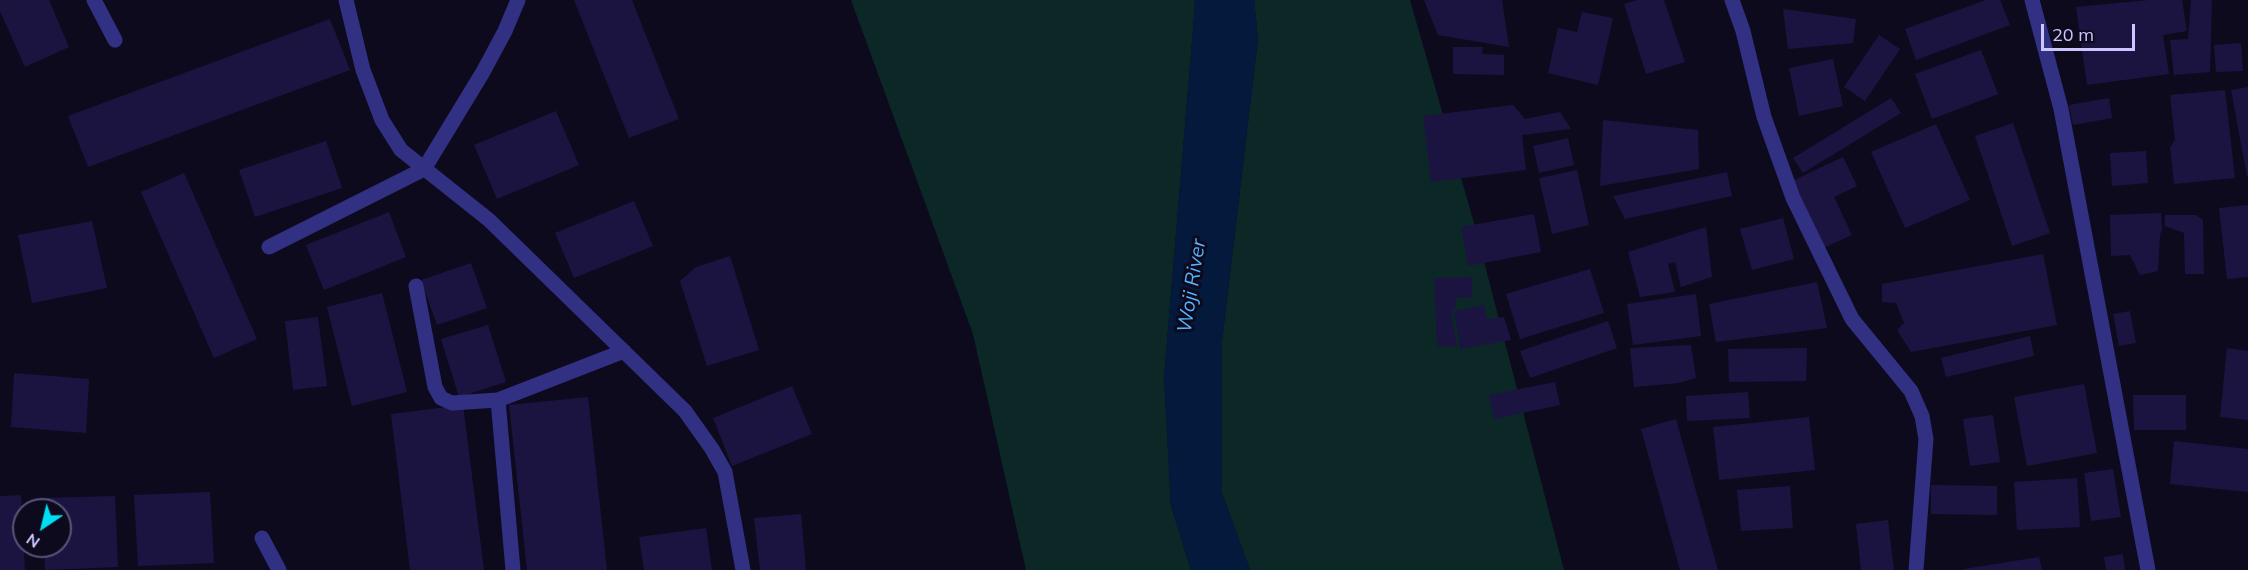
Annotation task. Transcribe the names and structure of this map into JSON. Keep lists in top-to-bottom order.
{
  "water": ["Woji River"],
  "scale_bar": "20 m",
  "north": "bottom left"
}
